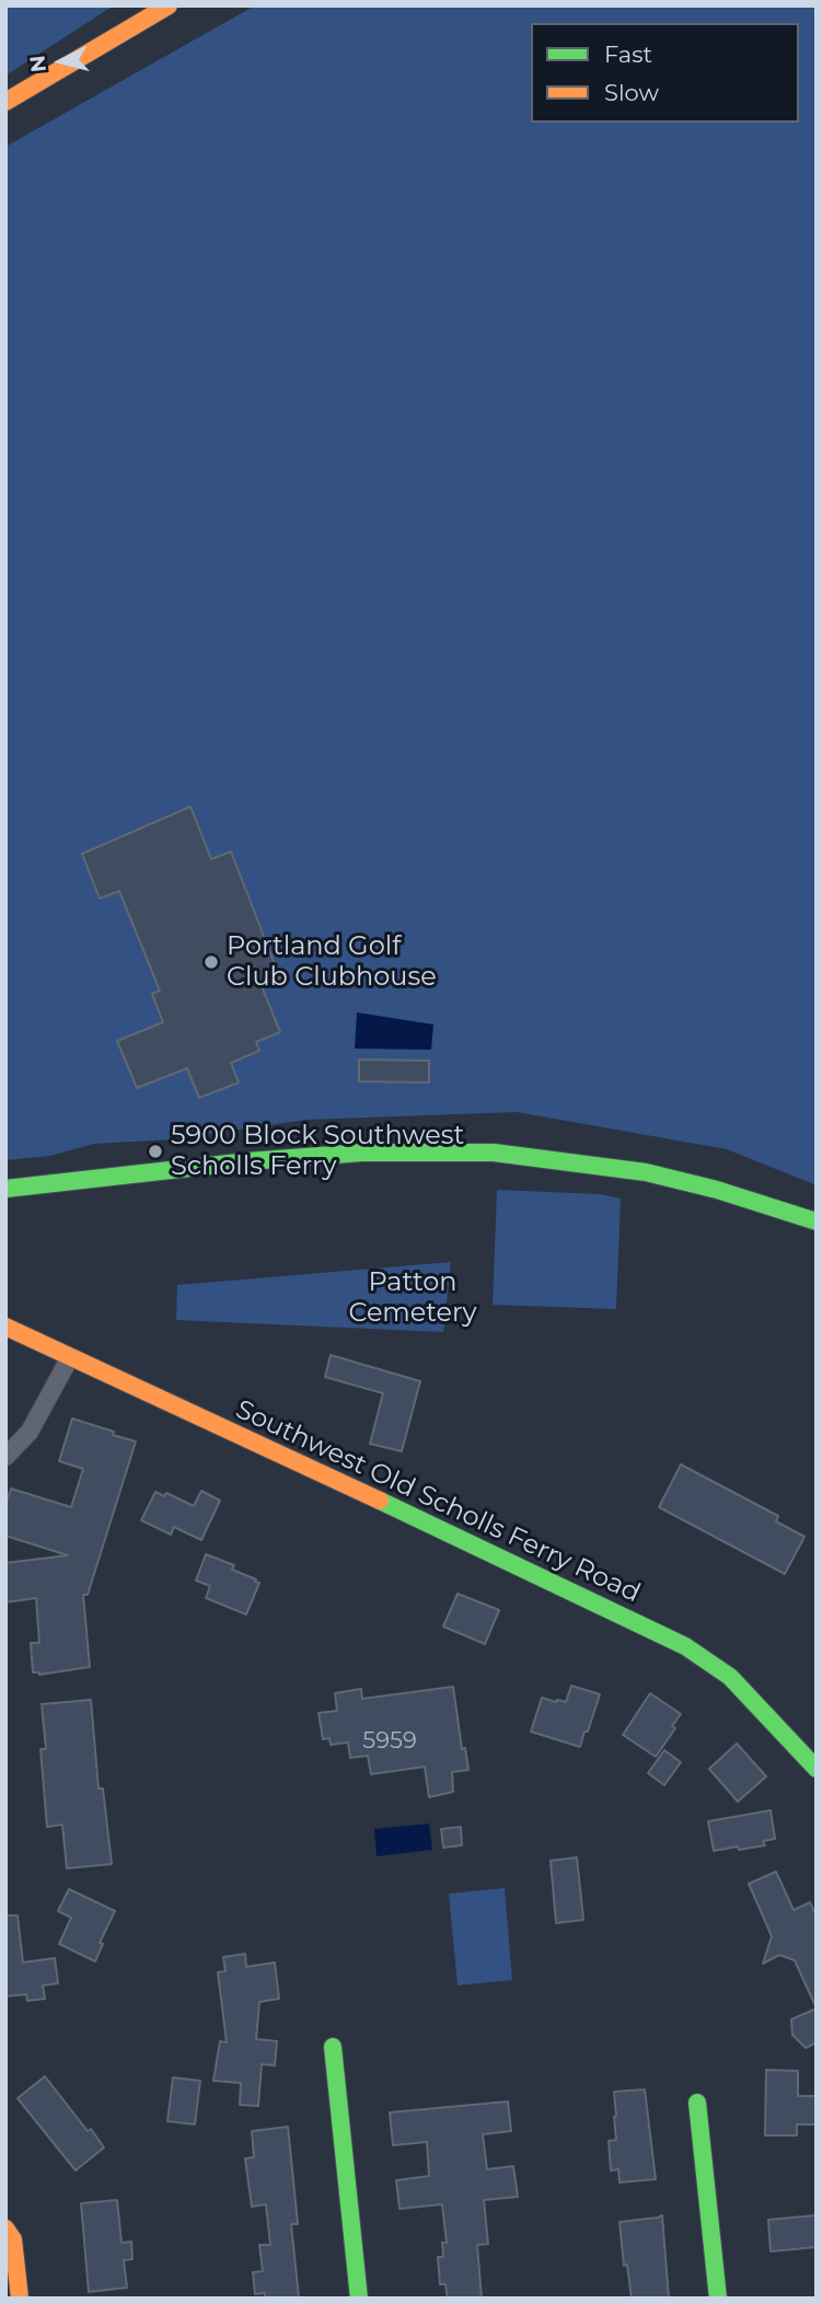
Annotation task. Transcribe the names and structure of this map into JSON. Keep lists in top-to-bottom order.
{
  "streets": {
    "street": ["Southwest Old Scholls Ferry Road"]
  },
  "parks": ["Patton Cemetery"],
  "places": ["Portland Golf Club Clubhouse", "5900 Block Southwest Scholls Ferry"],
  "house_numbers": ["5959"],
  "legend": ["Fast", "Slow"],
  "north": "left"
}
